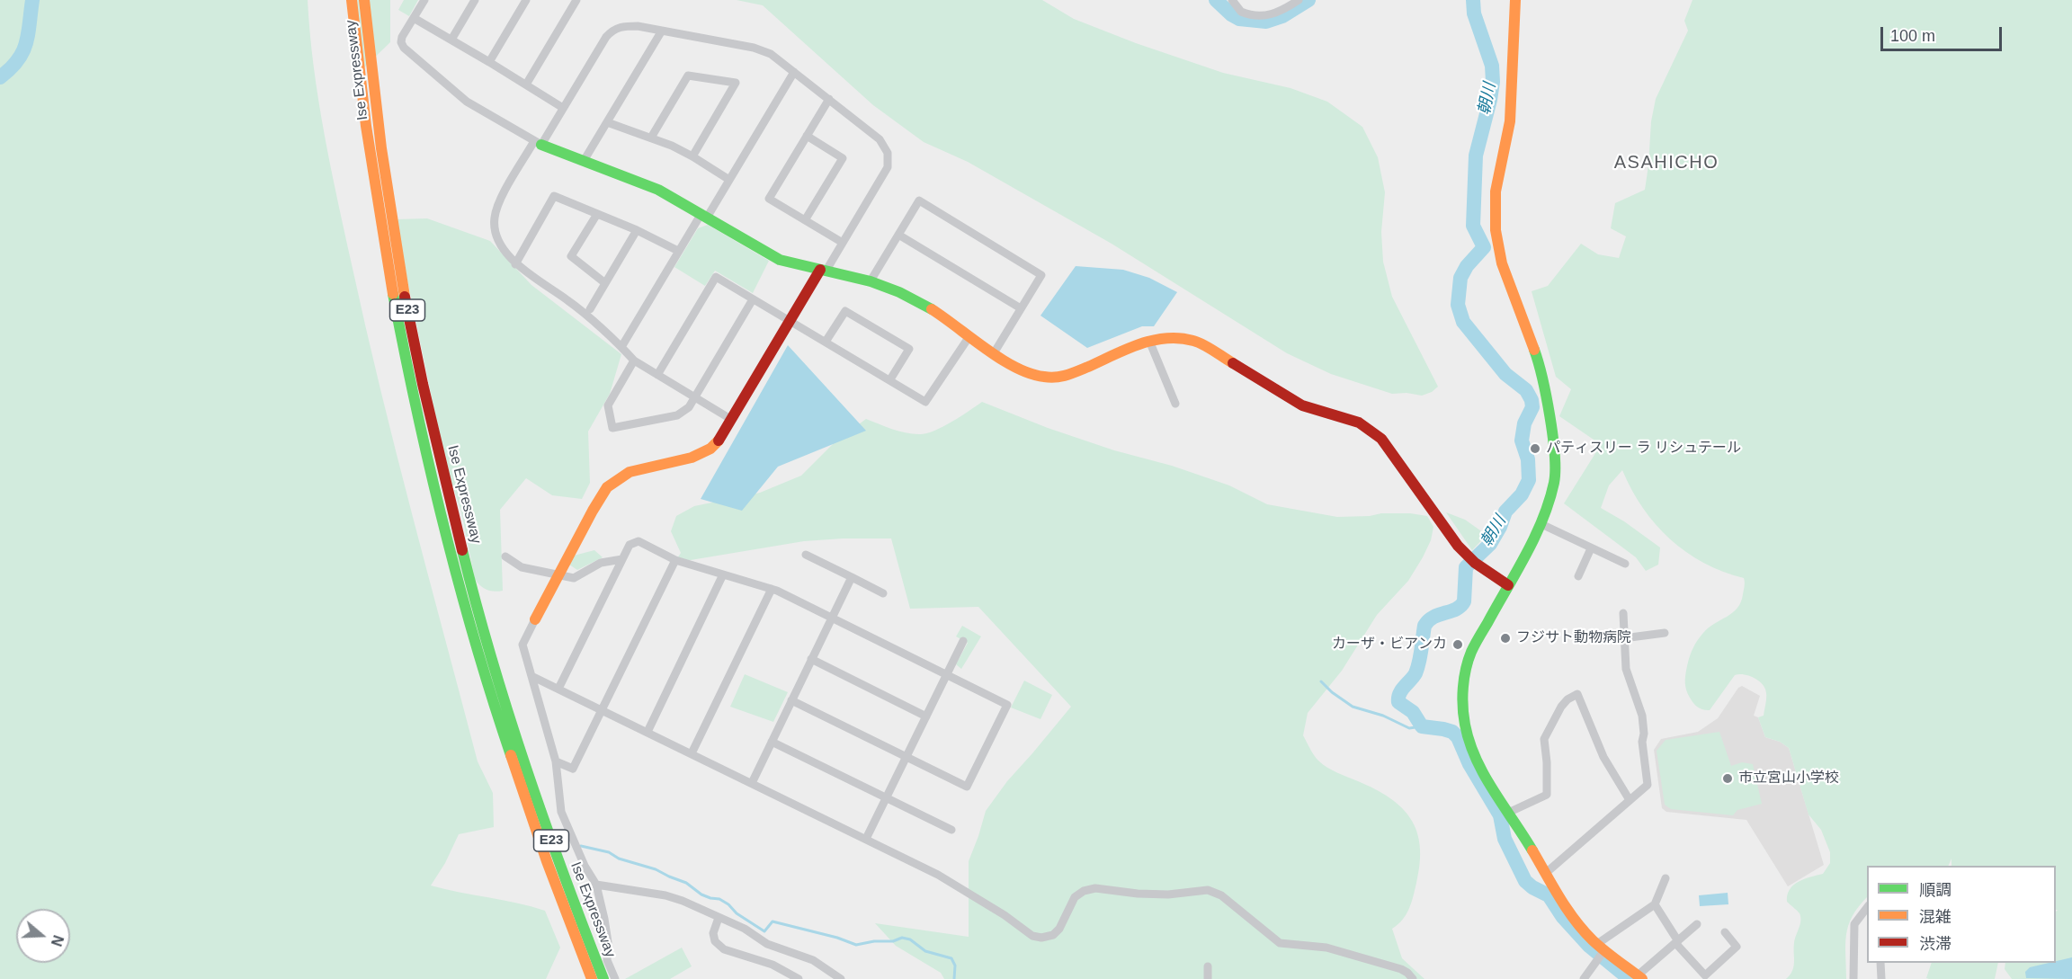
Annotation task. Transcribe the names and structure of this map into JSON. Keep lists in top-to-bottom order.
{
  "streets": {
    "main road": ["Ise Expressway", "E23"]
  },
  "districts": ["ASAHICHO"],
  "water": ["朝川"],
  "places": [
    "パティスリー ラ リシュテール",
    "フジサト動物病院",
    "カーザ・ビアンカ",
    "市立宮山小学校"
  ],
  "legend": ["順調", "混雑", "渋滞"],
  "scale_bar": "100 m",
  "north": "right"
}
